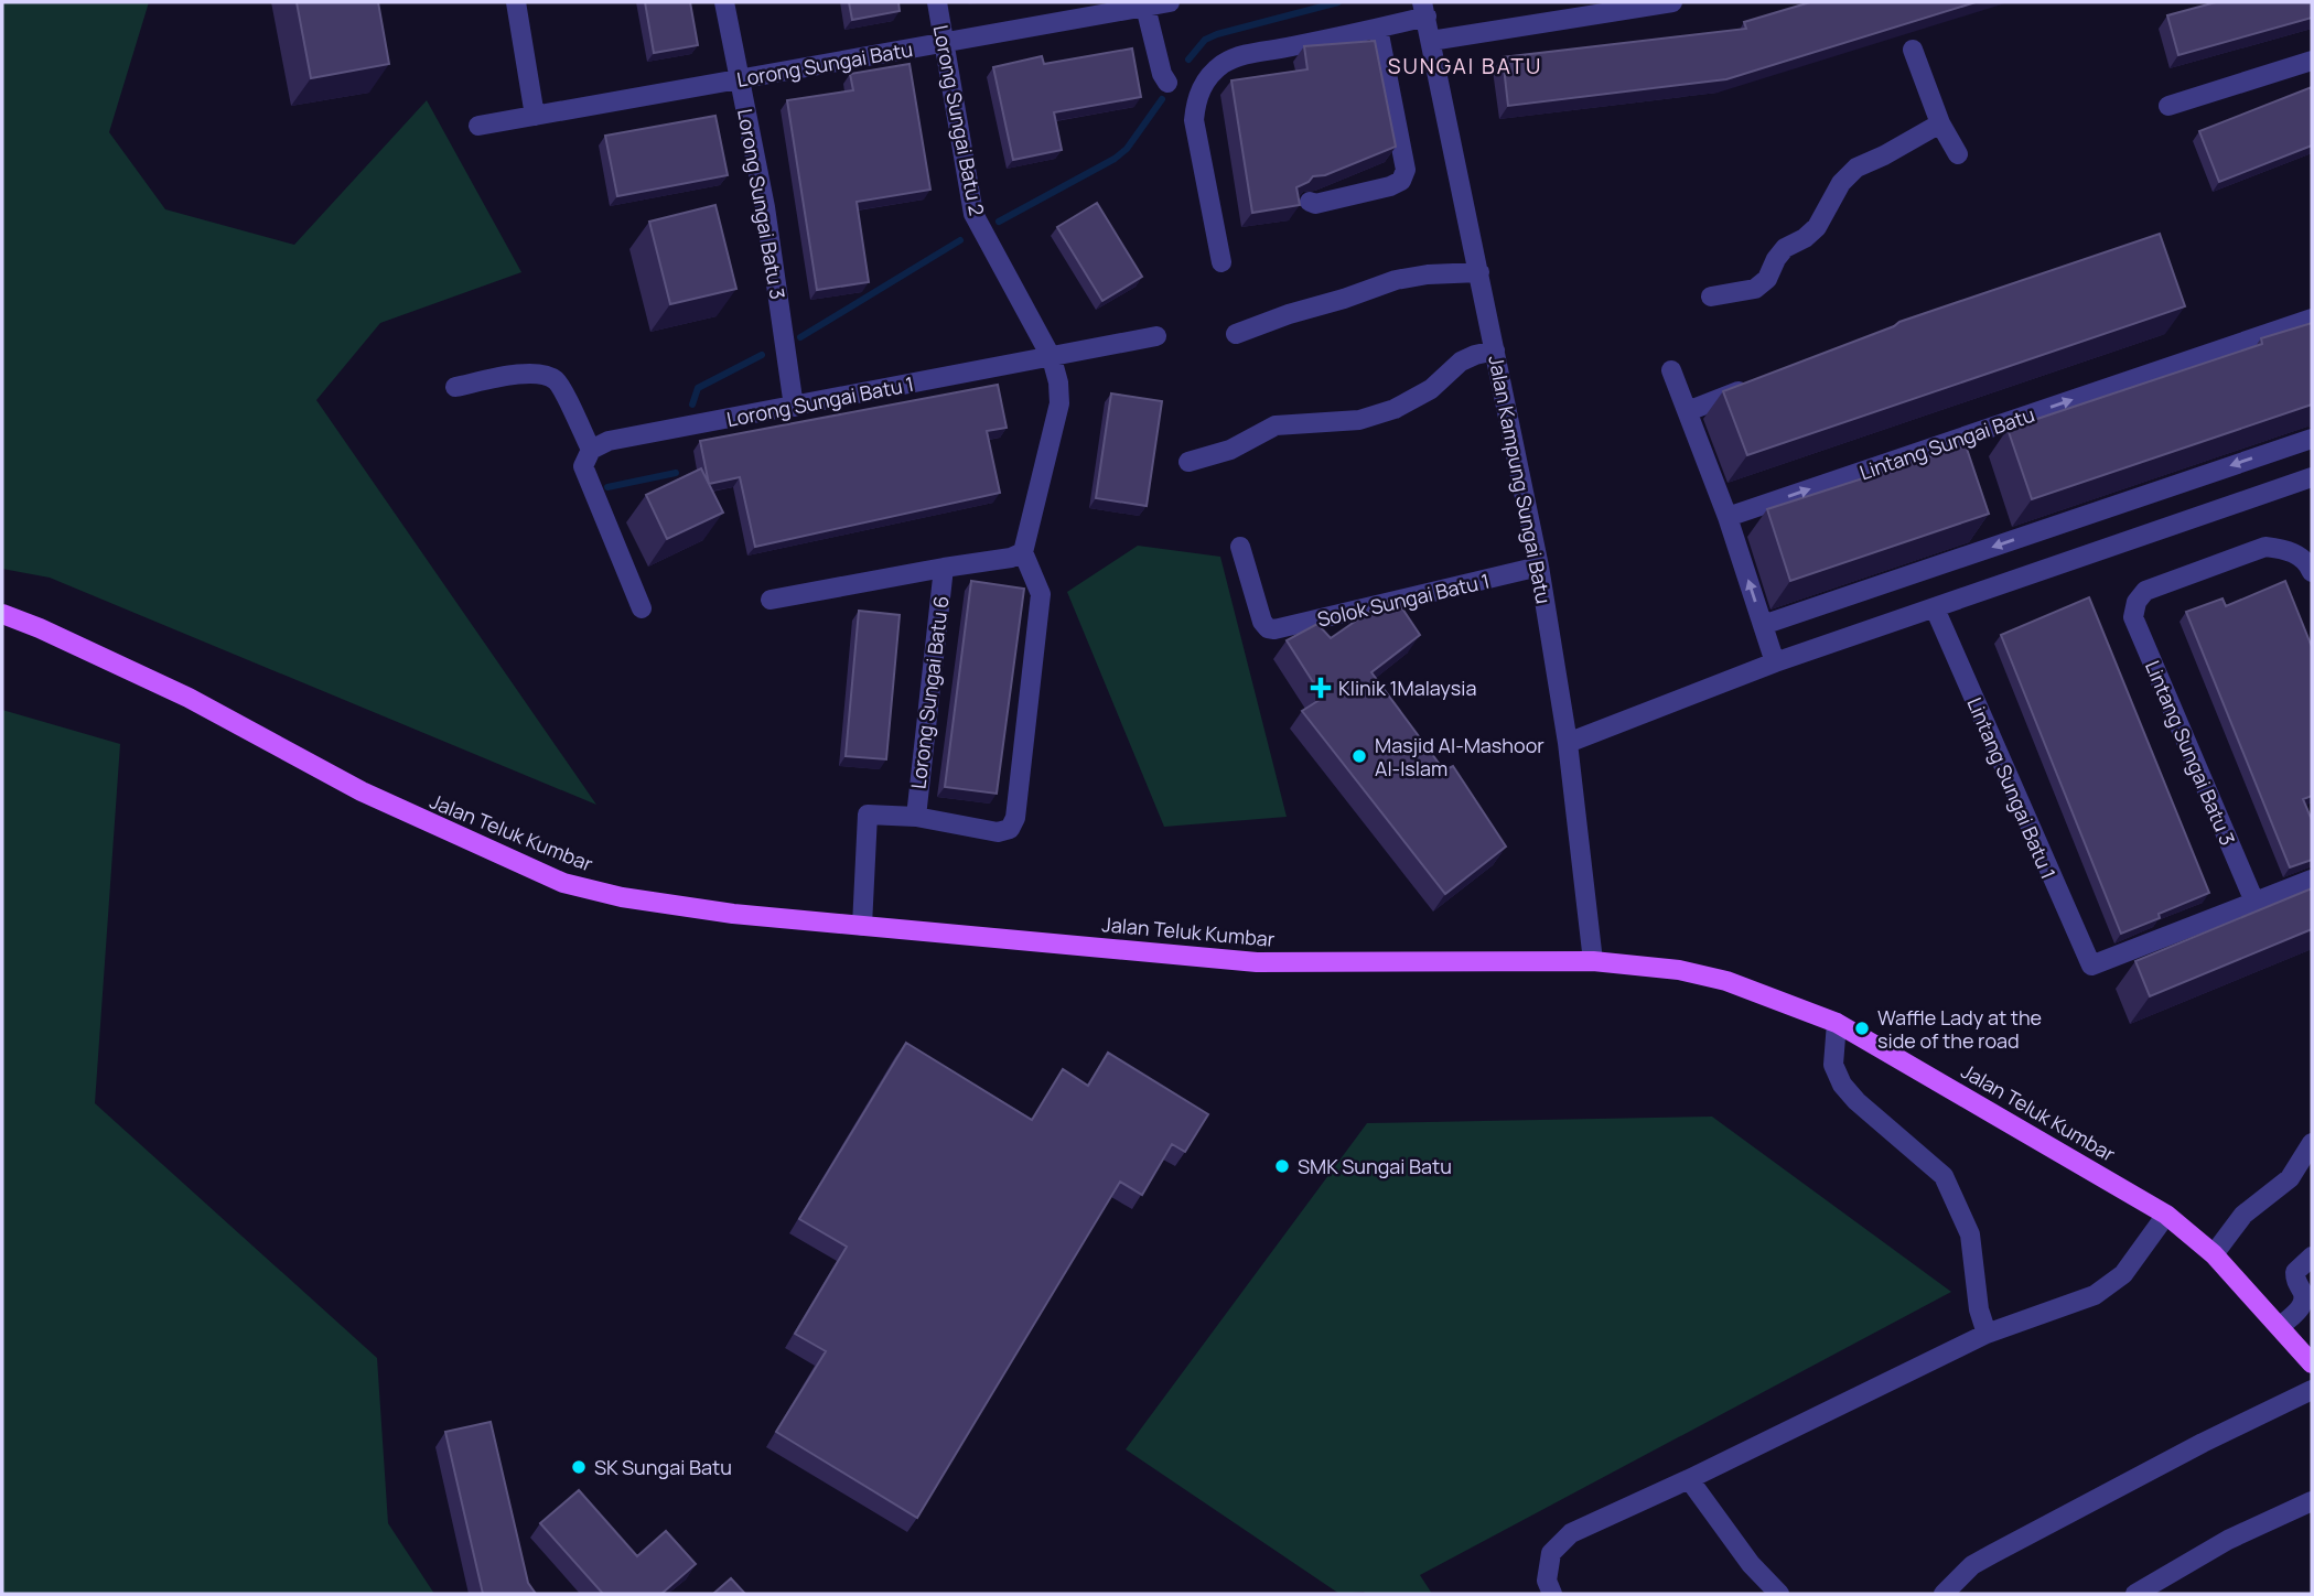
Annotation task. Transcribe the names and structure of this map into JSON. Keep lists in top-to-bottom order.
{
  "streets": {
    "main road": ["Jalan Teluk Kumbar"],
    "street": [
      "Lorong Sungai Batu",
      "Lorong Sungai Batu 2",
      "Lorong Sungai Batu 3",
      "Lorong Sungai Batu 1",
      "Lintang Sungai Batu",
      "Jalan Kampung Sungai Batu",
      "Solok Sungai Batu 1",
      "Lorong Sungai Batu 6",
      "Lintang Sungai Batu 3",
      "Lintang Sungai Batu 1"
    ]
  },
  "crossings": [
    ["Lorong Sungai Batu", "Lorong Sungai Batu 2"],
    ["Lorong Sungai Batu", "Lorong Sungai Batu 3"],
    ["Lorong Sungai Batu 2", "Lorong Sungai Batu 1"],
    ["Lorong Sungai Batu 3", "Lorong Sungai Batu 1"],
    ["Jalan Kampung Sungai Batu", "Solok Sungai Batu 1"],
    ["Jalan Kampung Sungai Batu", "Jalan Teluk Kumbar"],
    ["Lintang Sungai Batu 3", "Lintang Sungai Batu 1"]
  ],
  "districts": ["SUNGAI BATU"],
  "places": {
    "health": ["Klinik 1Malaysia"],
    "other": [
      "Masjid Al-Mashoor Al-Islam",
      "Waffle Lady at the side of the road",
      "SMK Sungai Batu",
      "SK Sungai Batu"
    ]
  }
}
